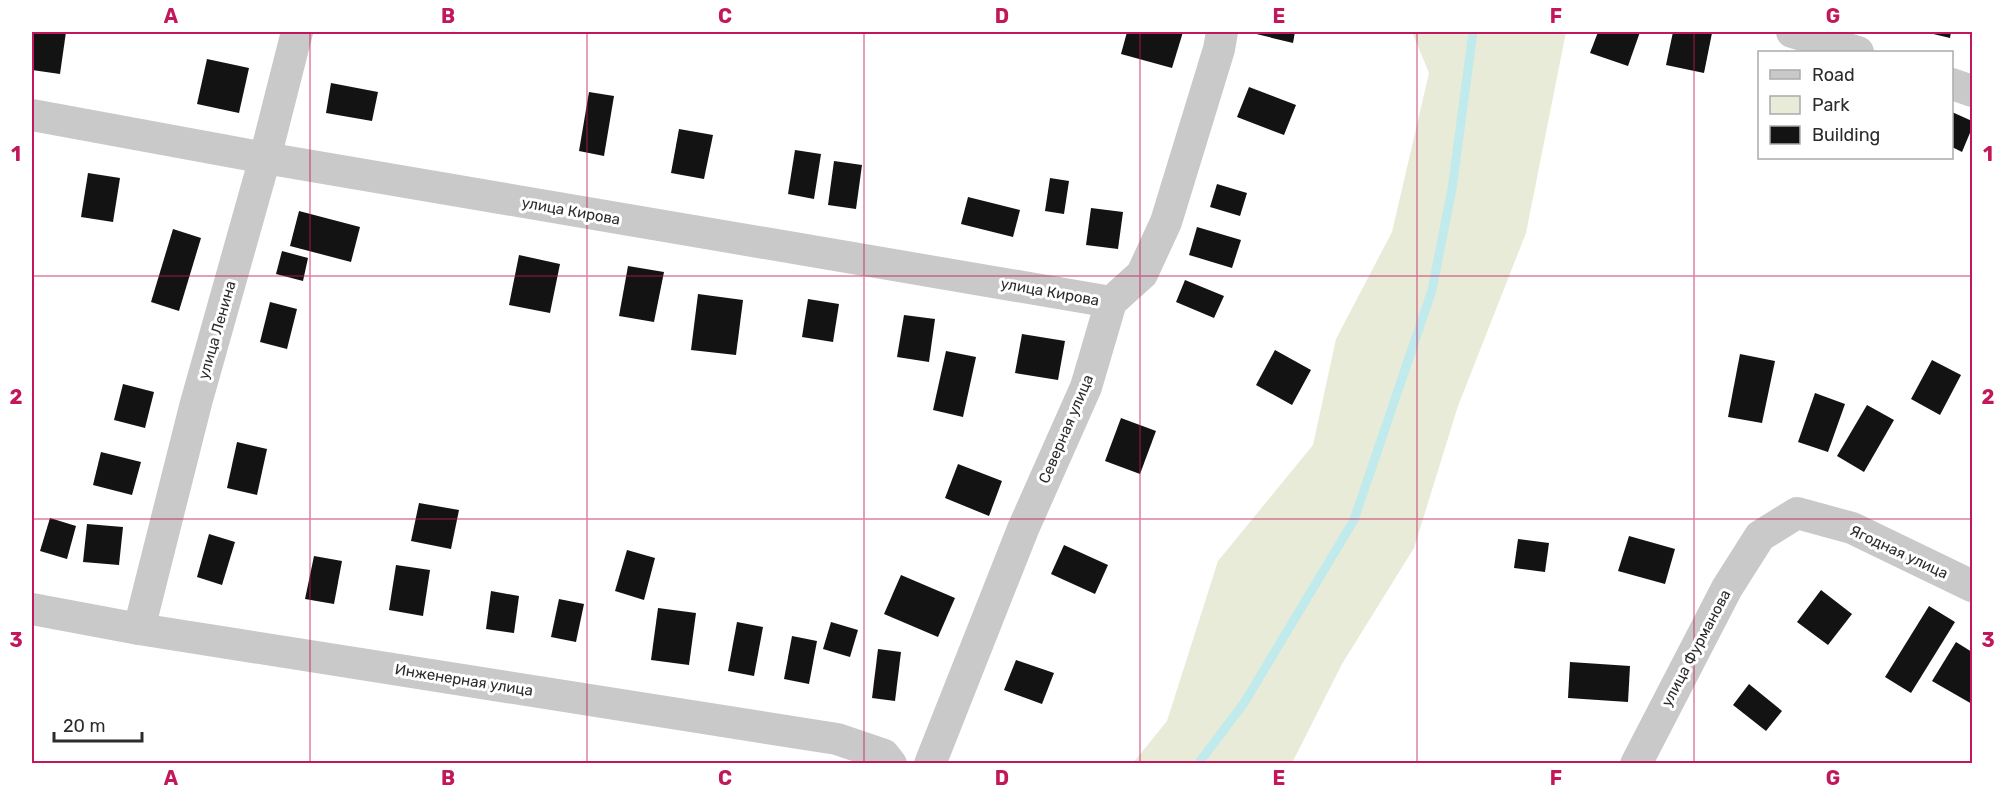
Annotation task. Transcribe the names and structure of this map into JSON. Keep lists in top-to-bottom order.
{
  "streets": {
    "street": [
      "улица Кирова",
      "улица Ленина",
      "Северная улица",
      "Ягодная улица",
      "улица Фурманова",
      "Инженерная улица"
    ]
  },
  "crossings": [
    ["улица Кирова", "улица Ленина"],
    ["улица Кирова", "Северная улица"],
    ["улица Ленина", "Инженерная улица"],
    ["Ягодная улица", "улица Фурманова"]
  ],
  "legend": ["Road", "Park", "Building"],
  "scale_bar": "20 m",
  "grid": {
    "columns": [
      "A",
      "B",
      "C",
      "D",
      "E",
      "F",
      "G"
    ],
    "rows": ["1", "2", "3"]
  }
}
